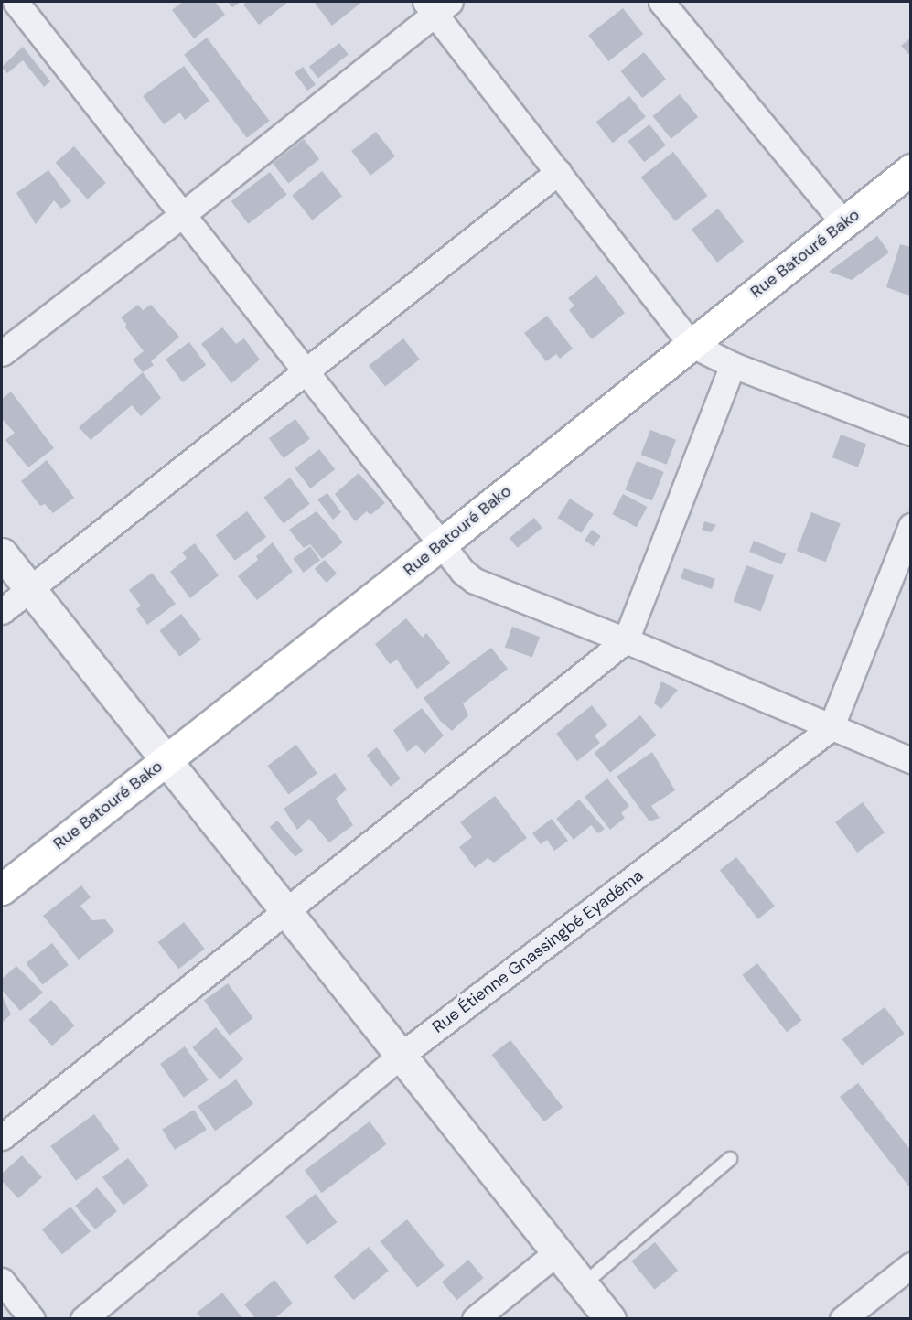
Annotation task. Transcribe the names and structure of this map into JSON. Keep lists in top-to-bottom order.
{
  "streets": {
    "main road": ["Rue Batouré Bako"],
    "street": ["Rue Étienne Gnassingbé Eyadéma"]
  }
}
